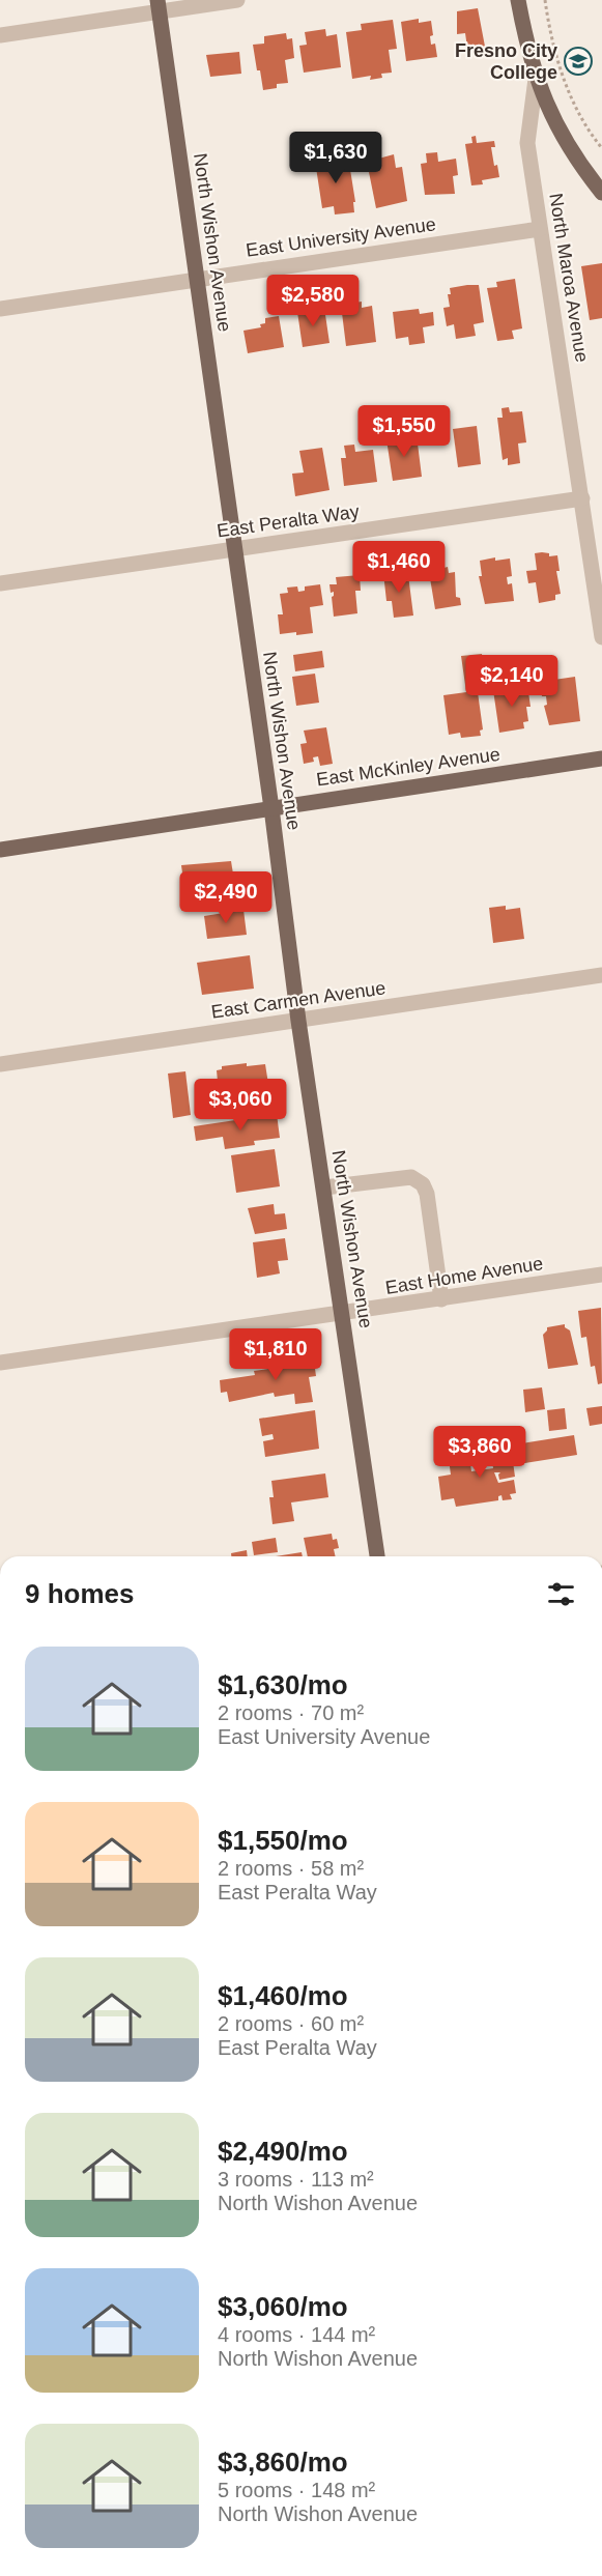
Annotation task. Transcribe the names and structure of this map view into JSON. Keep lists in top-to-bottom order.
{
  "streets": {
    "main road": ["North Wishon Avenue", "North Maroa Avenue", "East McKinley Avenue"],
    "street": [
      "East University Avenue",
      "East Peralta Way",
      "East Carmen Avenue",
      "East Home Avenue"
    ]
  },
  "crossings": [
    ["East University Avenue", "North Wishon Avenue"],
    ["East University Avenue", "North Maroa Avenue"],
    ["North Wishon Avenue", "East Peralta Way"],
    ["North Wishon Avenue", "East McKinley Avenue"],
    ["North Wishon Avenue", "East Carmen Avenue"],
    ["North Wishon Avenue", "East Home Avenue"],
    ["North Maroa Avenue", "East Peralta Way"]
  ],
  "places": {
    "school or university": ["Fresno City College"]
  },
  "page": {
    "price": [
      "$1,630",
      "$2,580",
      "$1,550",
      "$1,460",
      "$2,140",
      "$2,490",
      "$3,060",
      "$1,810",
      "$3,860"
    ],
    "heading": "9 homes",
    "list": [
      {
        "name": "$1,630/mo",
        "note": "2 rooms · 70 m² · East University Avenue"
      },
      {
        "name": "$1,550/mo",
        "note": "2 rooms · 58 m² · East Peralta Way"
      },
      {
        "name": "$1,460/mo",
        "note": "2 rooms · 60 m² · East Peralta Way"
      },
      {
        "name": "$2,490/mo",
        "note": "3 rooms · 113 m² · North Wishon Avenue"
      },
      {
        "name": "$3,060/mo",
        "note": "4 rooms · 144 m² · North Wishon Avenue"
      },
      {
        "name": "$3,860/mo",
        "note": "5 rooms · 148 m² · North Wishon Avenue"
      }
    ]
  }
}
